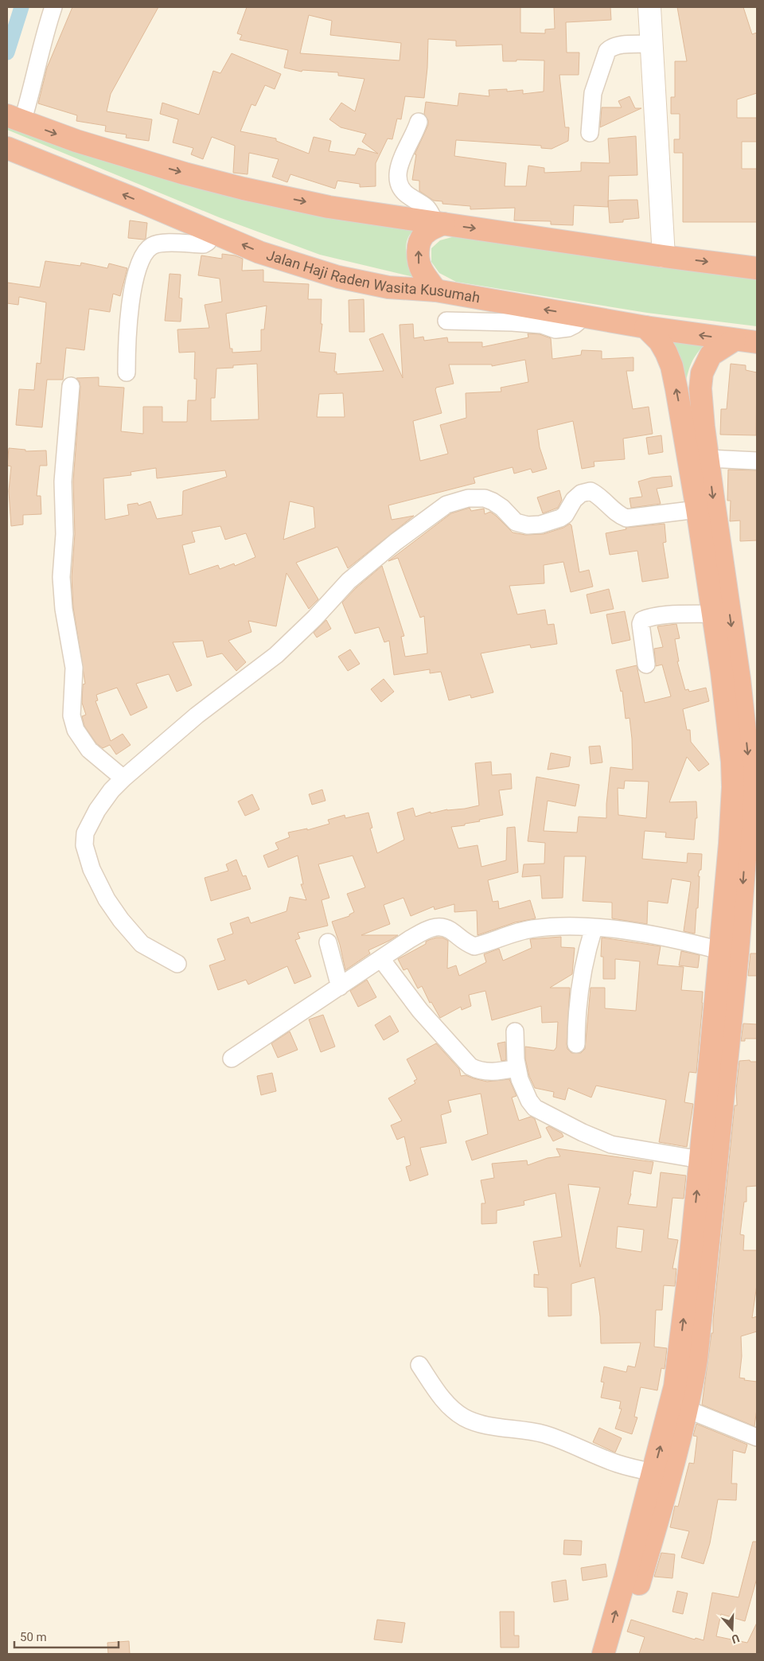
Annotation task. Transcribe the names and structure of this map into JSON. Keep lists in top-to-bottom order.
{
  "streets": {
    "highway": ["Jalan Haji Raden Wasita Kusumah"]
  },
  "scale_bar": "50 m",
  "north": "bottom"
}
